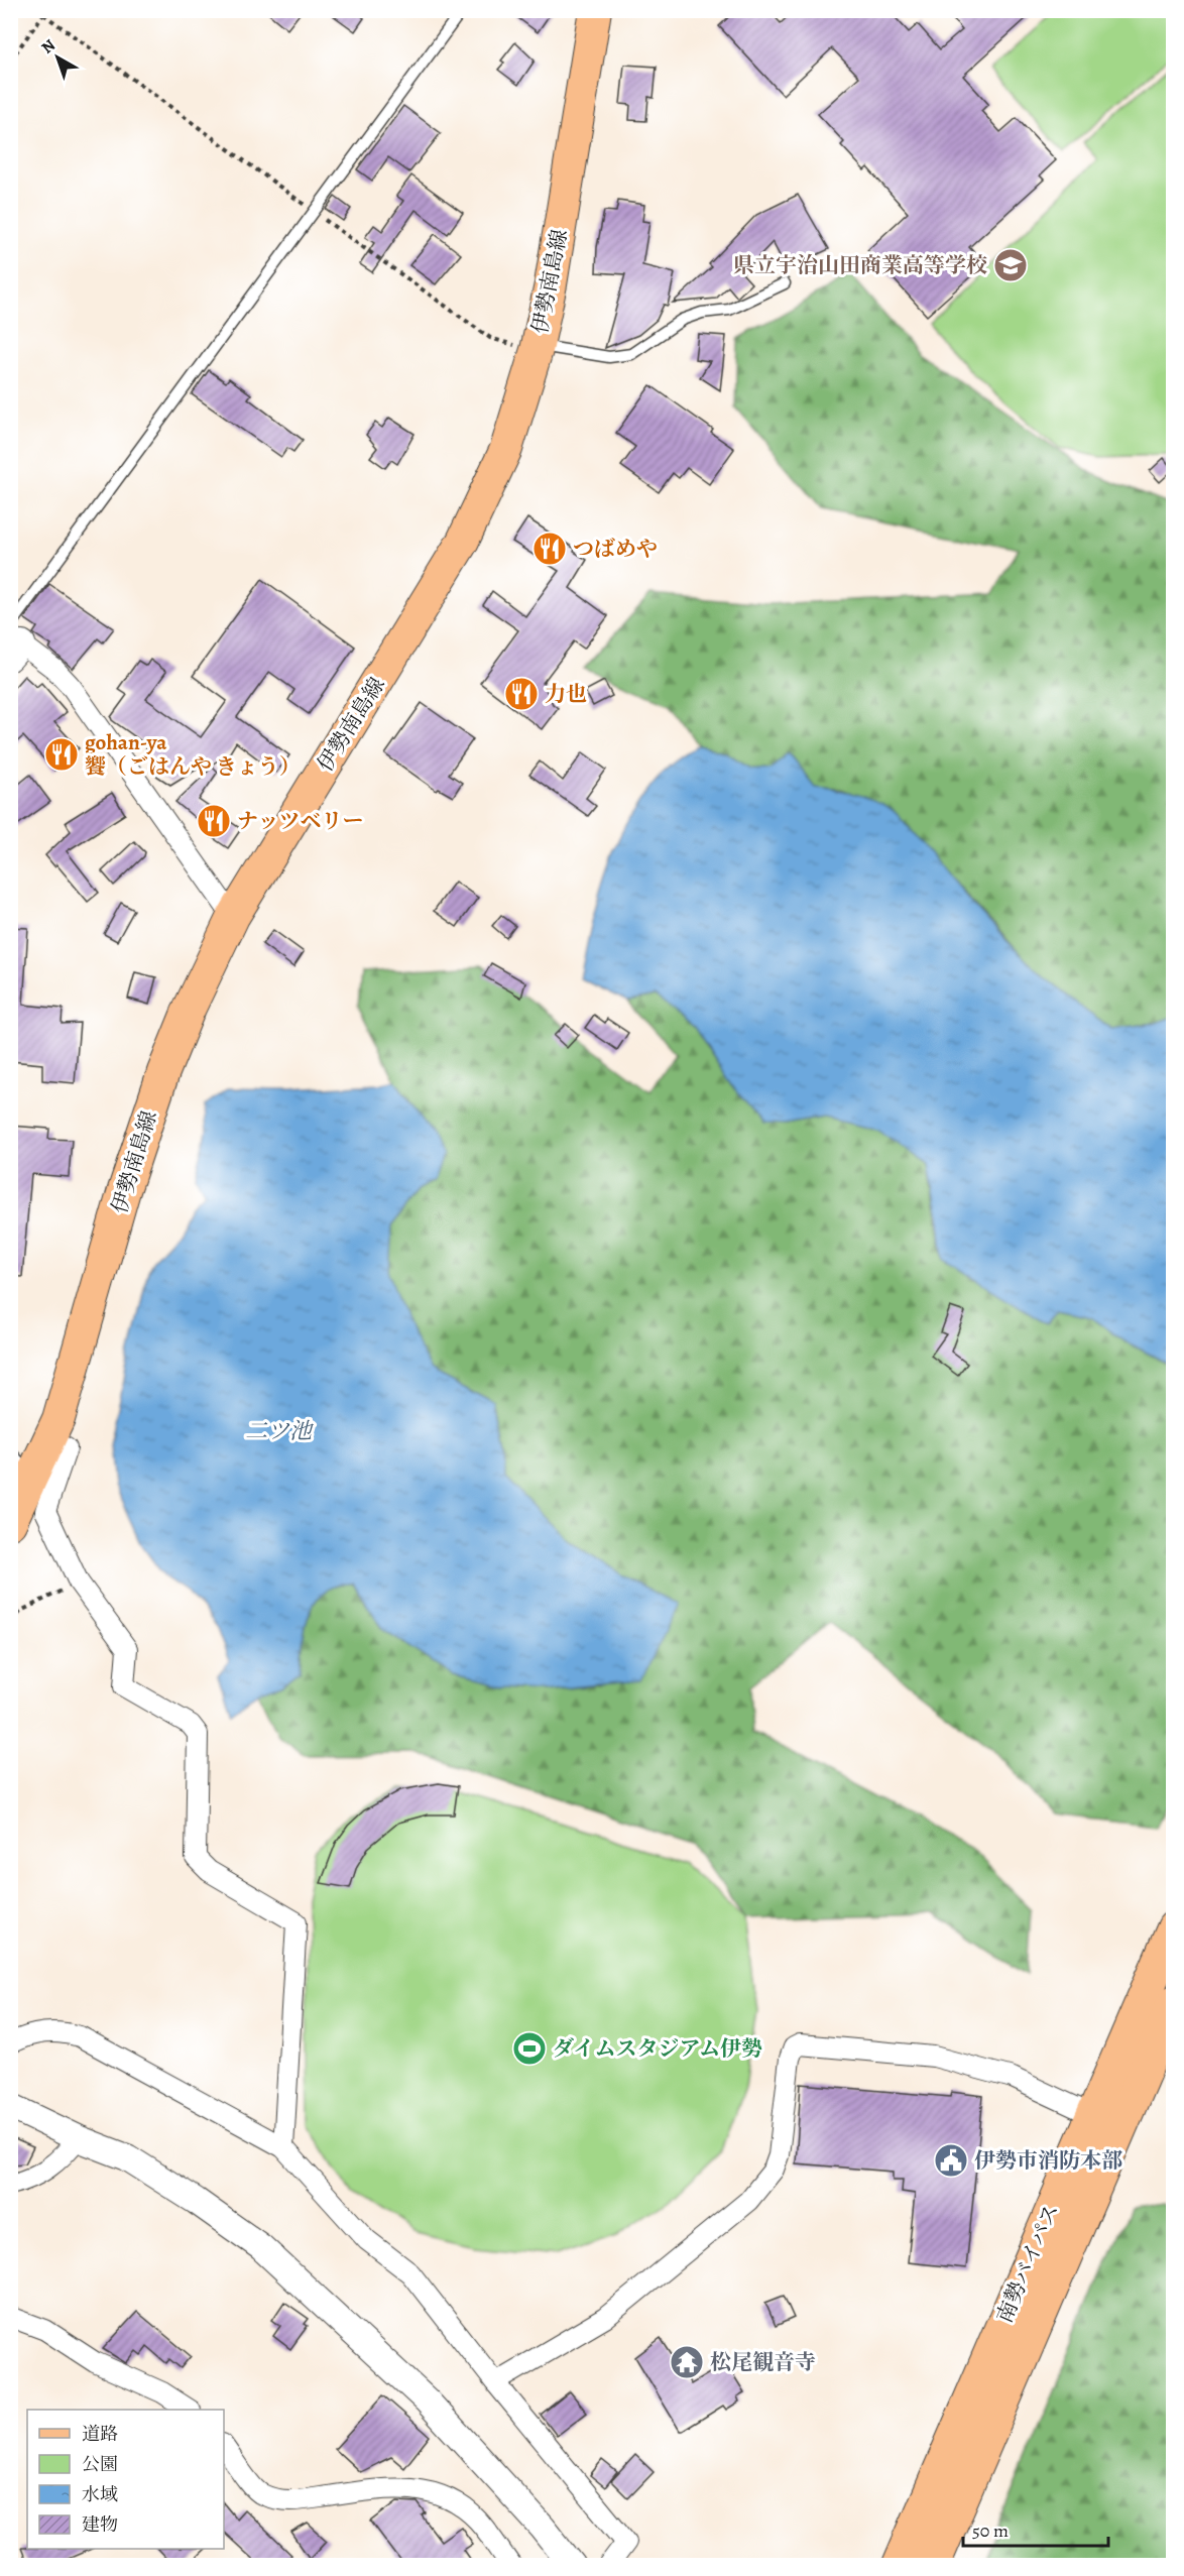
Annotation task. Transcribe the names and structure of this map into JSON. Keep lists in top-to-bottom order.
{
  "streets": {
    "highway": ["南勢バイパス"],
    "main road": ["伊勢南島線"]
  },
  "water": ["二ツ池"],
  "places": {
    "school or university": ["県立宇治山田商業高等学校"],
    "restaurant": [
      "つばめや",
      "力也",
      "gohan-ya 饗（ごはんや きょう）",
      "ナッツベリー"
    ],
    "sports": ["ダイムスタジアム伊勢"],
    "public building": ["伊勢市消防本部"],
    "temple": ["松尾観音寺"]
  },
  "legend": [
    "道路",
    "公園",
    "水域",
    "建物"
  ],
  "scale_bar": "50 m",
  "north": "top left"
}
